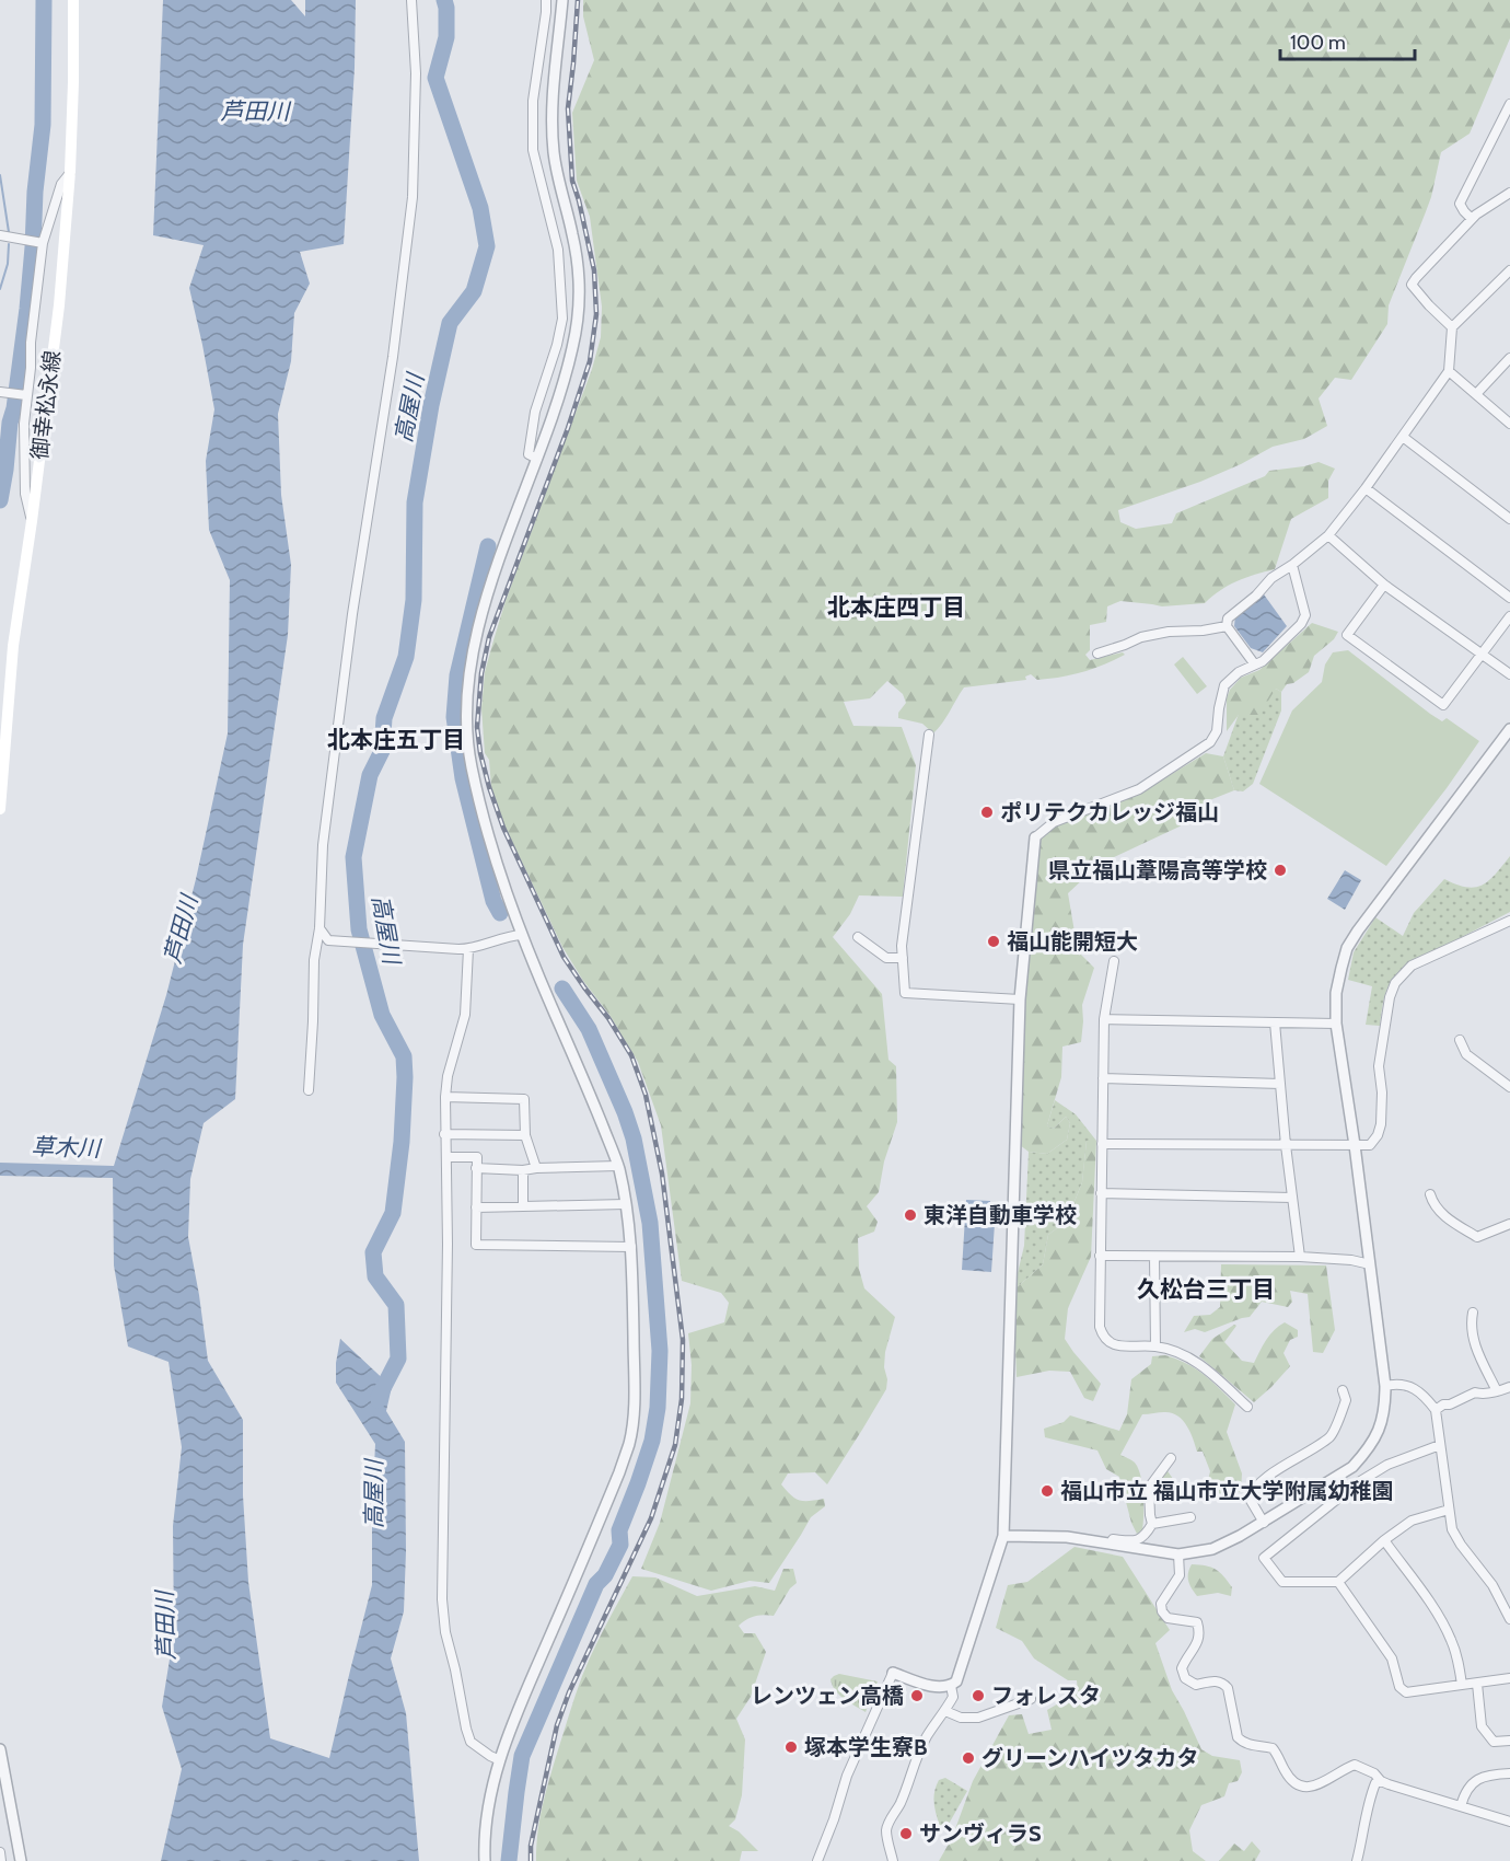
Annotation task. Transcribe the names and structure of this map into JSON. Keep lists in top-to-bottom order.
{
  "streets": {
    "main road": ["御幸松永線"]
  },
  "districts": ["北本庄四丁目", "北本庄五丁目", "久松台三丁目"],
  "water": ["芦田川", "高屋川", "草木川"],
  "places": [
    "ポリテクカレッジ福山",
    "県立福山葦陽高等学校",
    "福山能開短大",
    "東洋自動車学校",
    "福山市立 福山市立大学附属幼稚園",
    "レンツェン高橋",
    "フォレスタ",
    "塚本学生寮B",
    "グリーンハイツタカタ",
    "サンヴィラS"
  ],
  "scale_bar": "100 m"
}
